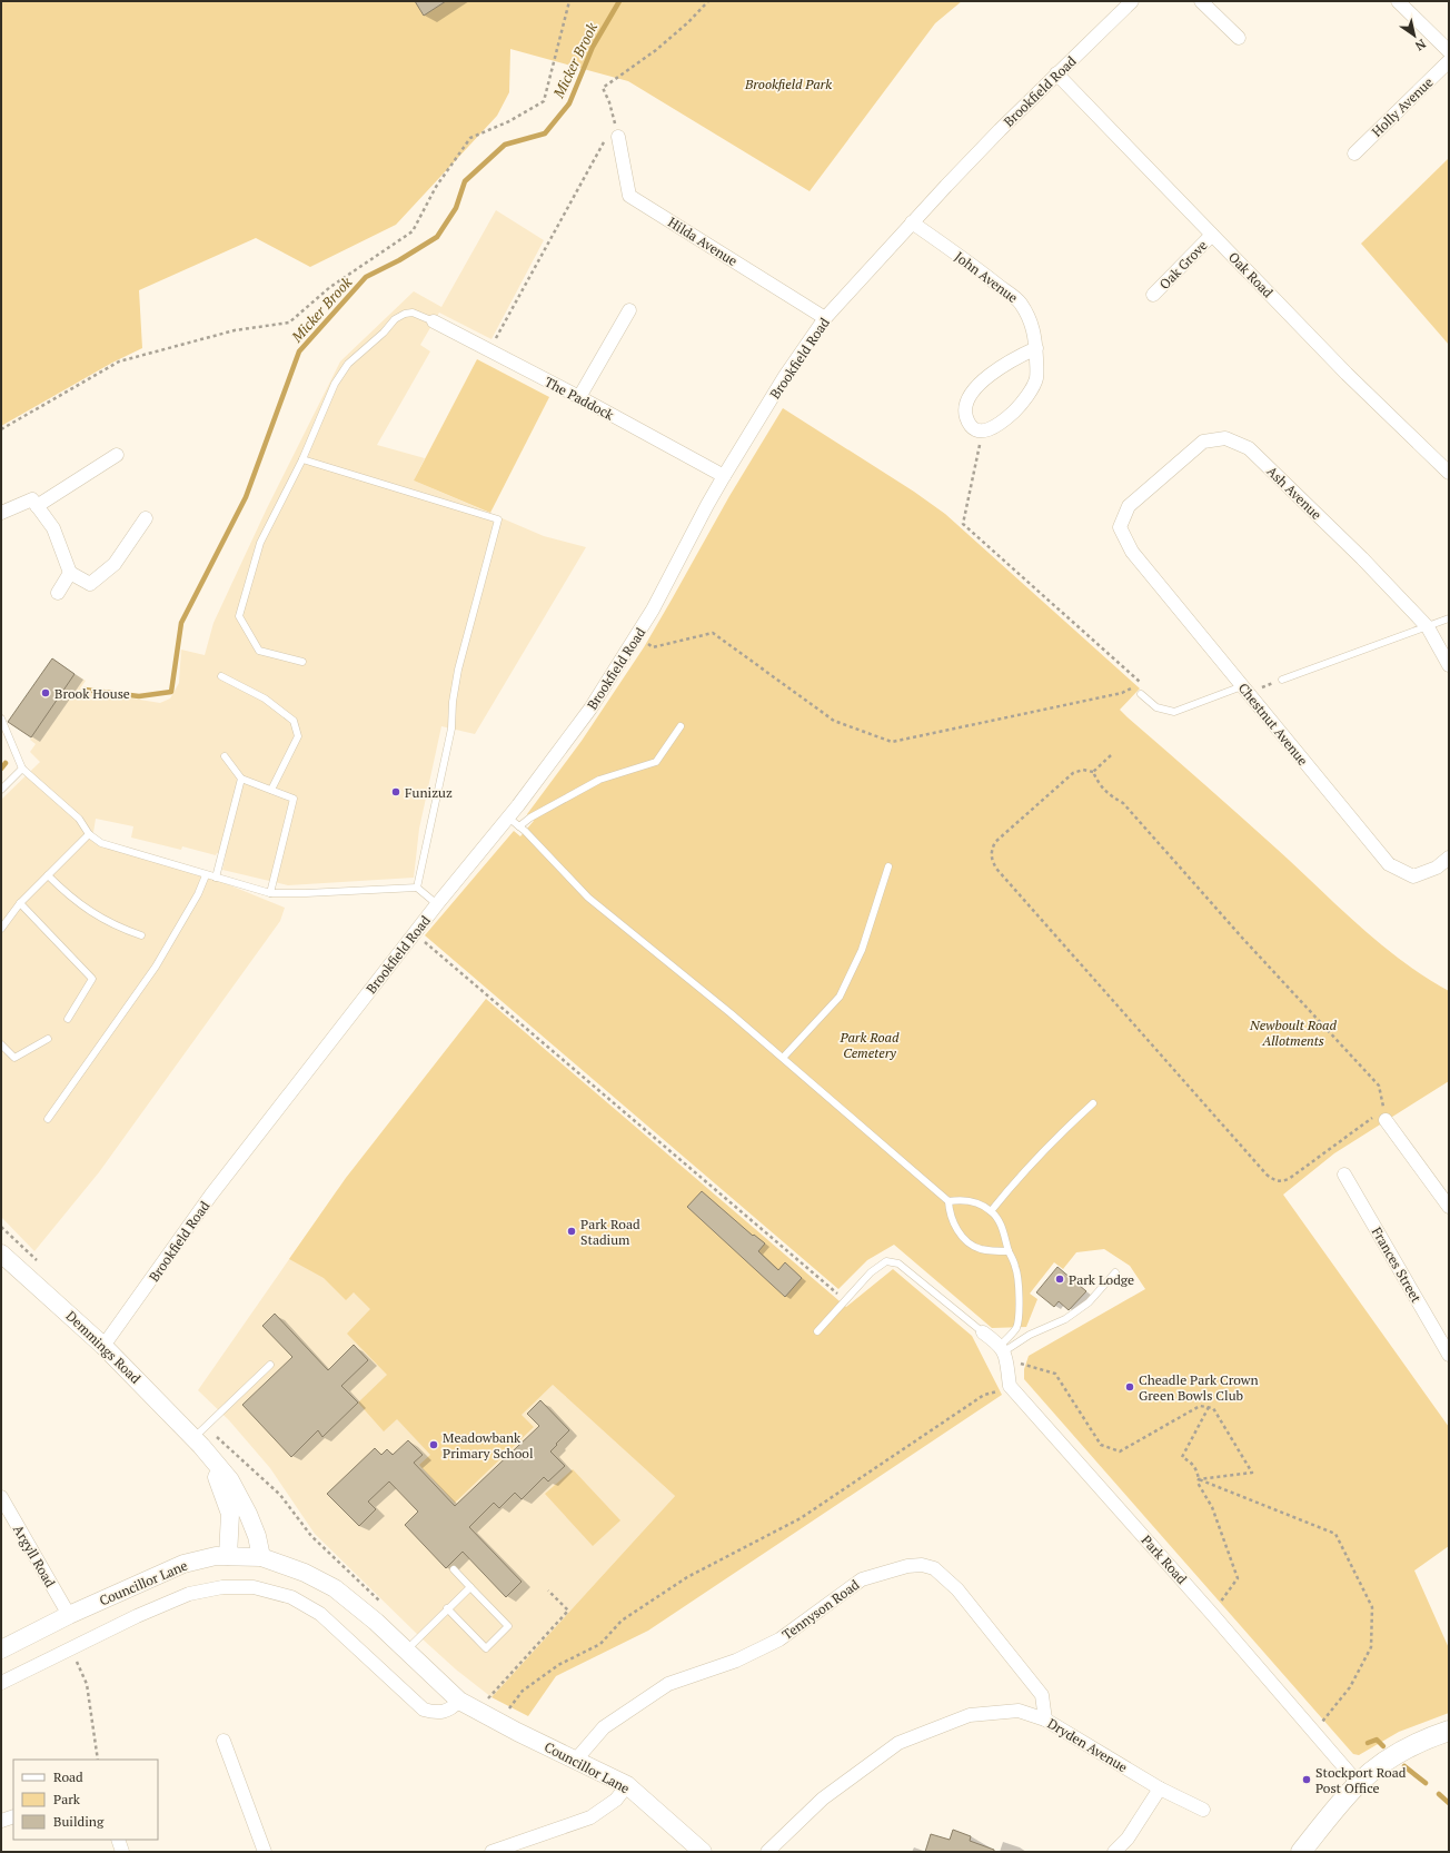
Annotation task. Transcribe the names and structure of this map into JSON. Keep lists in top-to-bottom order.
{
  "streets": {
    "street": [
      "Brookfield Road",
      "Holly Avenue",
      "Hilda Avenue",
      "Oak Grove",
      "Oak Road",
      "John Avenue",
      "The Paddock",
      "Ash Avenue",
      "Chestnut Avenue",
      "Frances Street",
      "Demmings Road",
      "Argyll Road",
      "Park Road",
      "Councillor Lane",
      "Tennyson Road",
      "Dryden Avenue"
    ]
  },
  "crossings": [
    ["Brookfield Road", "Hilda Avenue"],
    ["Brookfield Road", "Oak Road"],
    ["Brookfield Road", "John Avenue"],
    ["Brookfield Road", "The Paddock"],
    ["Brookfield Road", "Demmings Road"],
    ["Oak Grove", "Oak Road"],
    ["Ash Avenue", "Chestnut Avenue"],
    ["Demmings Road", "Councillor Lane"],
    ["Argyll Road", "Councillor Lane"],
    ["Councillor Lane", "Tennyson Road"],
    ["Tennyson Road", "Dryden Avenue"]
  ],
  "water": ["Micker Brook"],
  "parks": ["Brookfield Park", "Newboult Road Allotments", "Park Road Cemetery"],
  "places": [
    "Brook House",
    "Funizuz",
    "Park Road Stadium",
    "Park Lodge",
    "Cheadle Park Crown Green Bowls Club",
    "Meadowbank Primary School",
    "Stockport Road Post Office"
  ],
  "legend": ["Road", "Park", "Building"],
  "north": "bottom right"
}
